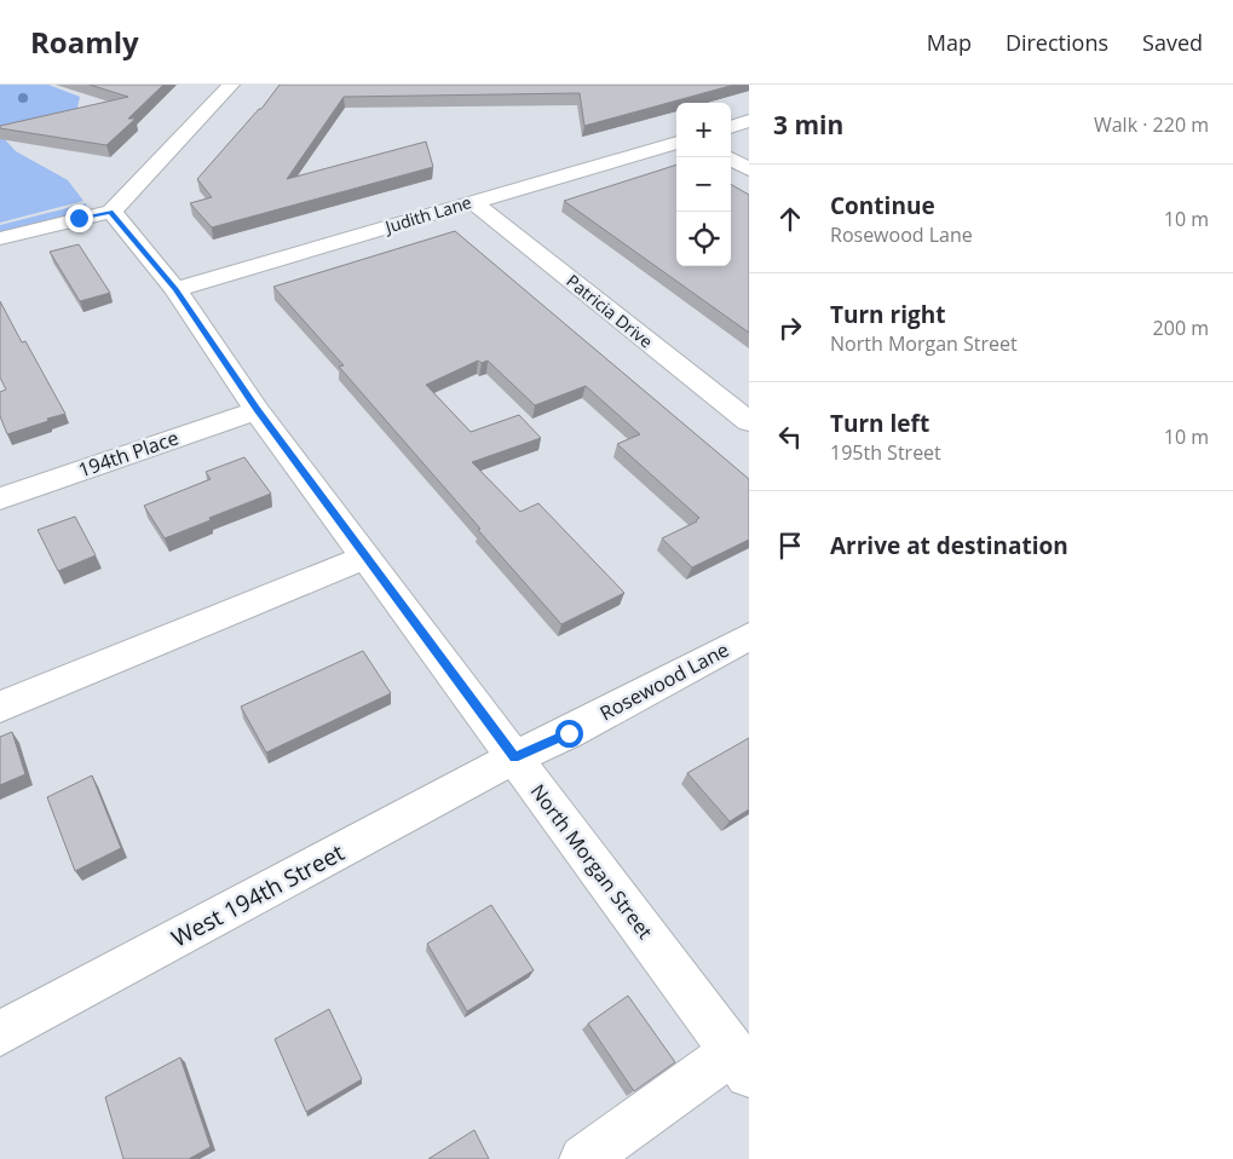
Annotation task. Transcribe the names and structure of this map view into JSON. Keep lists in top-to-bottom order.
{
  "streets": {
    "street": [
      "Judith Lane",
      "Patricia Drive",
      "194th Place",
      "Rosewood Lane",
      "North Morgan Street",
      "West 194th Street"
    ]
  },
  "crossings": [
    ["Judith Lane", "Patricia Drive"],
    ["Judith Lane", "North Morgan Street"],
    ["194th Place", "North Morgan Street"],
    ["Rosewood Lane", "North Morgan Street"],
    ["Rosewood Lane", "West 194th Street"],
    ["North Morgan Street", "West 194th Street"]
  ],
  "page": {
    "header": "Roamly",
    "nav": ["Map", "Directions", "Saved"],
    "heading": ["3 min", "Walk · 220 m"],
    "map_buttons": ["+", "−"],
    "list": [
      ["Continue", "Rosewood Lane", "10 m"],
      ["Turn right", "North Morgan Street", "200 m"],
      ["Turn left", "195th Street", "10 m"],
      "Arrive at destination"
    ]
  }
}
